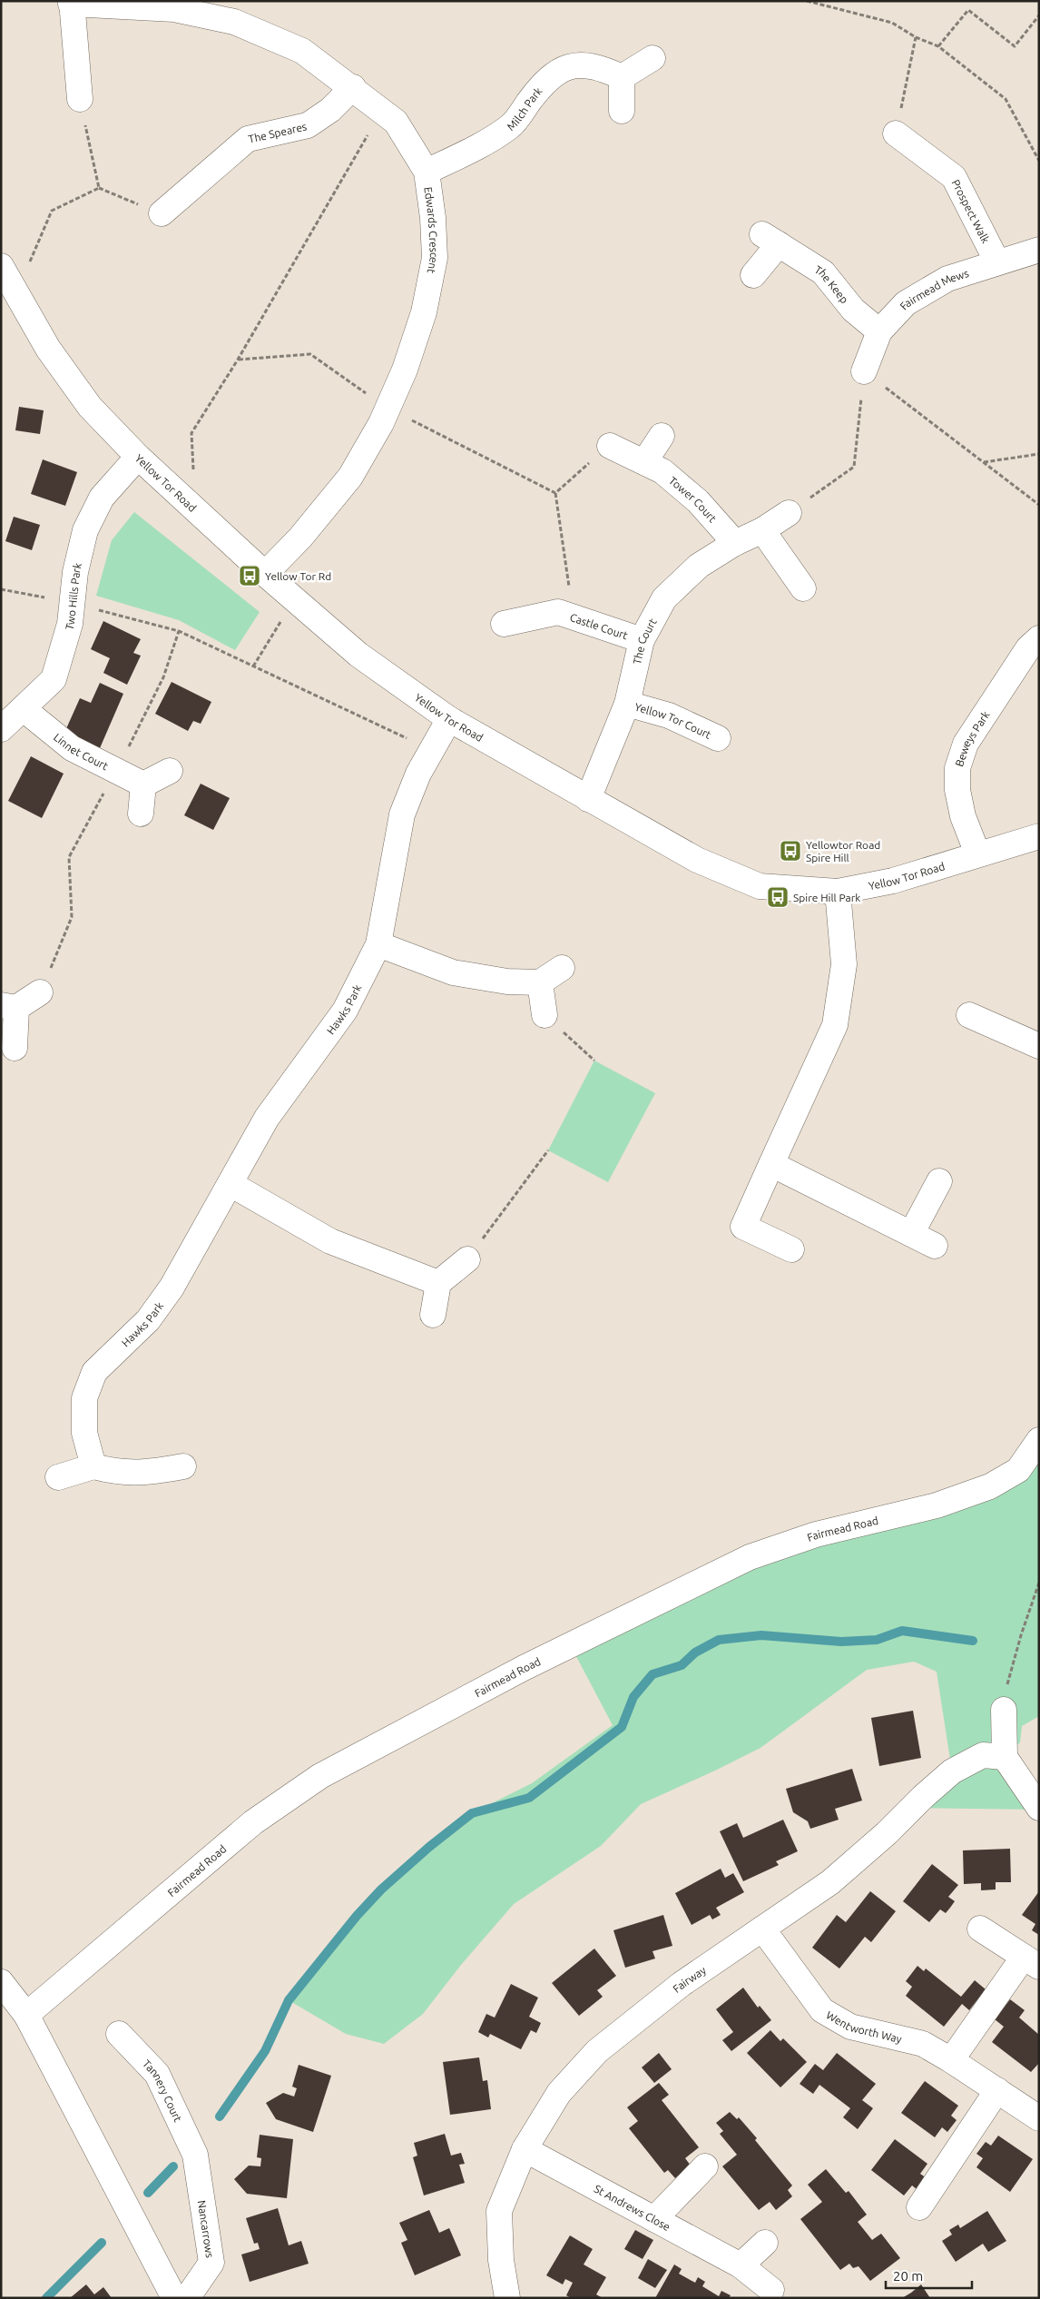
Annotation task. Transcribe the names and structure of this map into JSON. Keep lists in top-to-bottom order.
{
  "streets": {
    "street": [
      "Milch Park",
      "The Speares",
      "Prospect Walk",
      "Edwards Crescent",
      "The Keep",
      "Fairmead Mews",
      "Yellow Tor Road",
      "Tower Court",
      "Two Hills Park",
      "Castle Court",
      "The Court",
      "Yellow Tor Court",
      "Beweys Park",
      "Linnet Court",
      "Hawks Park",
      "Fairmead Road",
      "Fairway",
      "Wentworth Way",
      "Tannery Court",
      "St Andrews Close",
      "Nancarrows"
    ]
  },
  "crossings": [
    ["Milch Park", "Edwards Crescent"],
    ["The Speares", "Edwards Crescent"],
    ["Prospect Walk", "Fairmead Mews"],
    ["Edwards Crescent", "Yellow Tor Road"],
    ["The Keep", "Fairmead Mews"],
    ["Yellow Tor Road", "Two Hills Park"],
    ["Yellow Tor Road", "The Court"],
    ["Yellow Tor Road", "Beweys Park"],
    ["Yellow Tor Road", "Hawks Park"],
    ["Tower Court", "The Court"],
    ["Two Hills Park", "Linnet Court"],
    ["Castle Court", "The Court"],
    ["The Court", "Yellow Tor Court"],
    ["Fairway", "Wentworth Way"],
    ["Fairway", "St Andrews Close"],
    ["Tannery Court", "Nancarrows"]
  ],
  "places": {
    "bus stop": ["Yellow Tor Rd", "Yellowtor Road Spire Hill", "Spire Hill Park"]
  },
  "scale_bar": "20 m"
}
